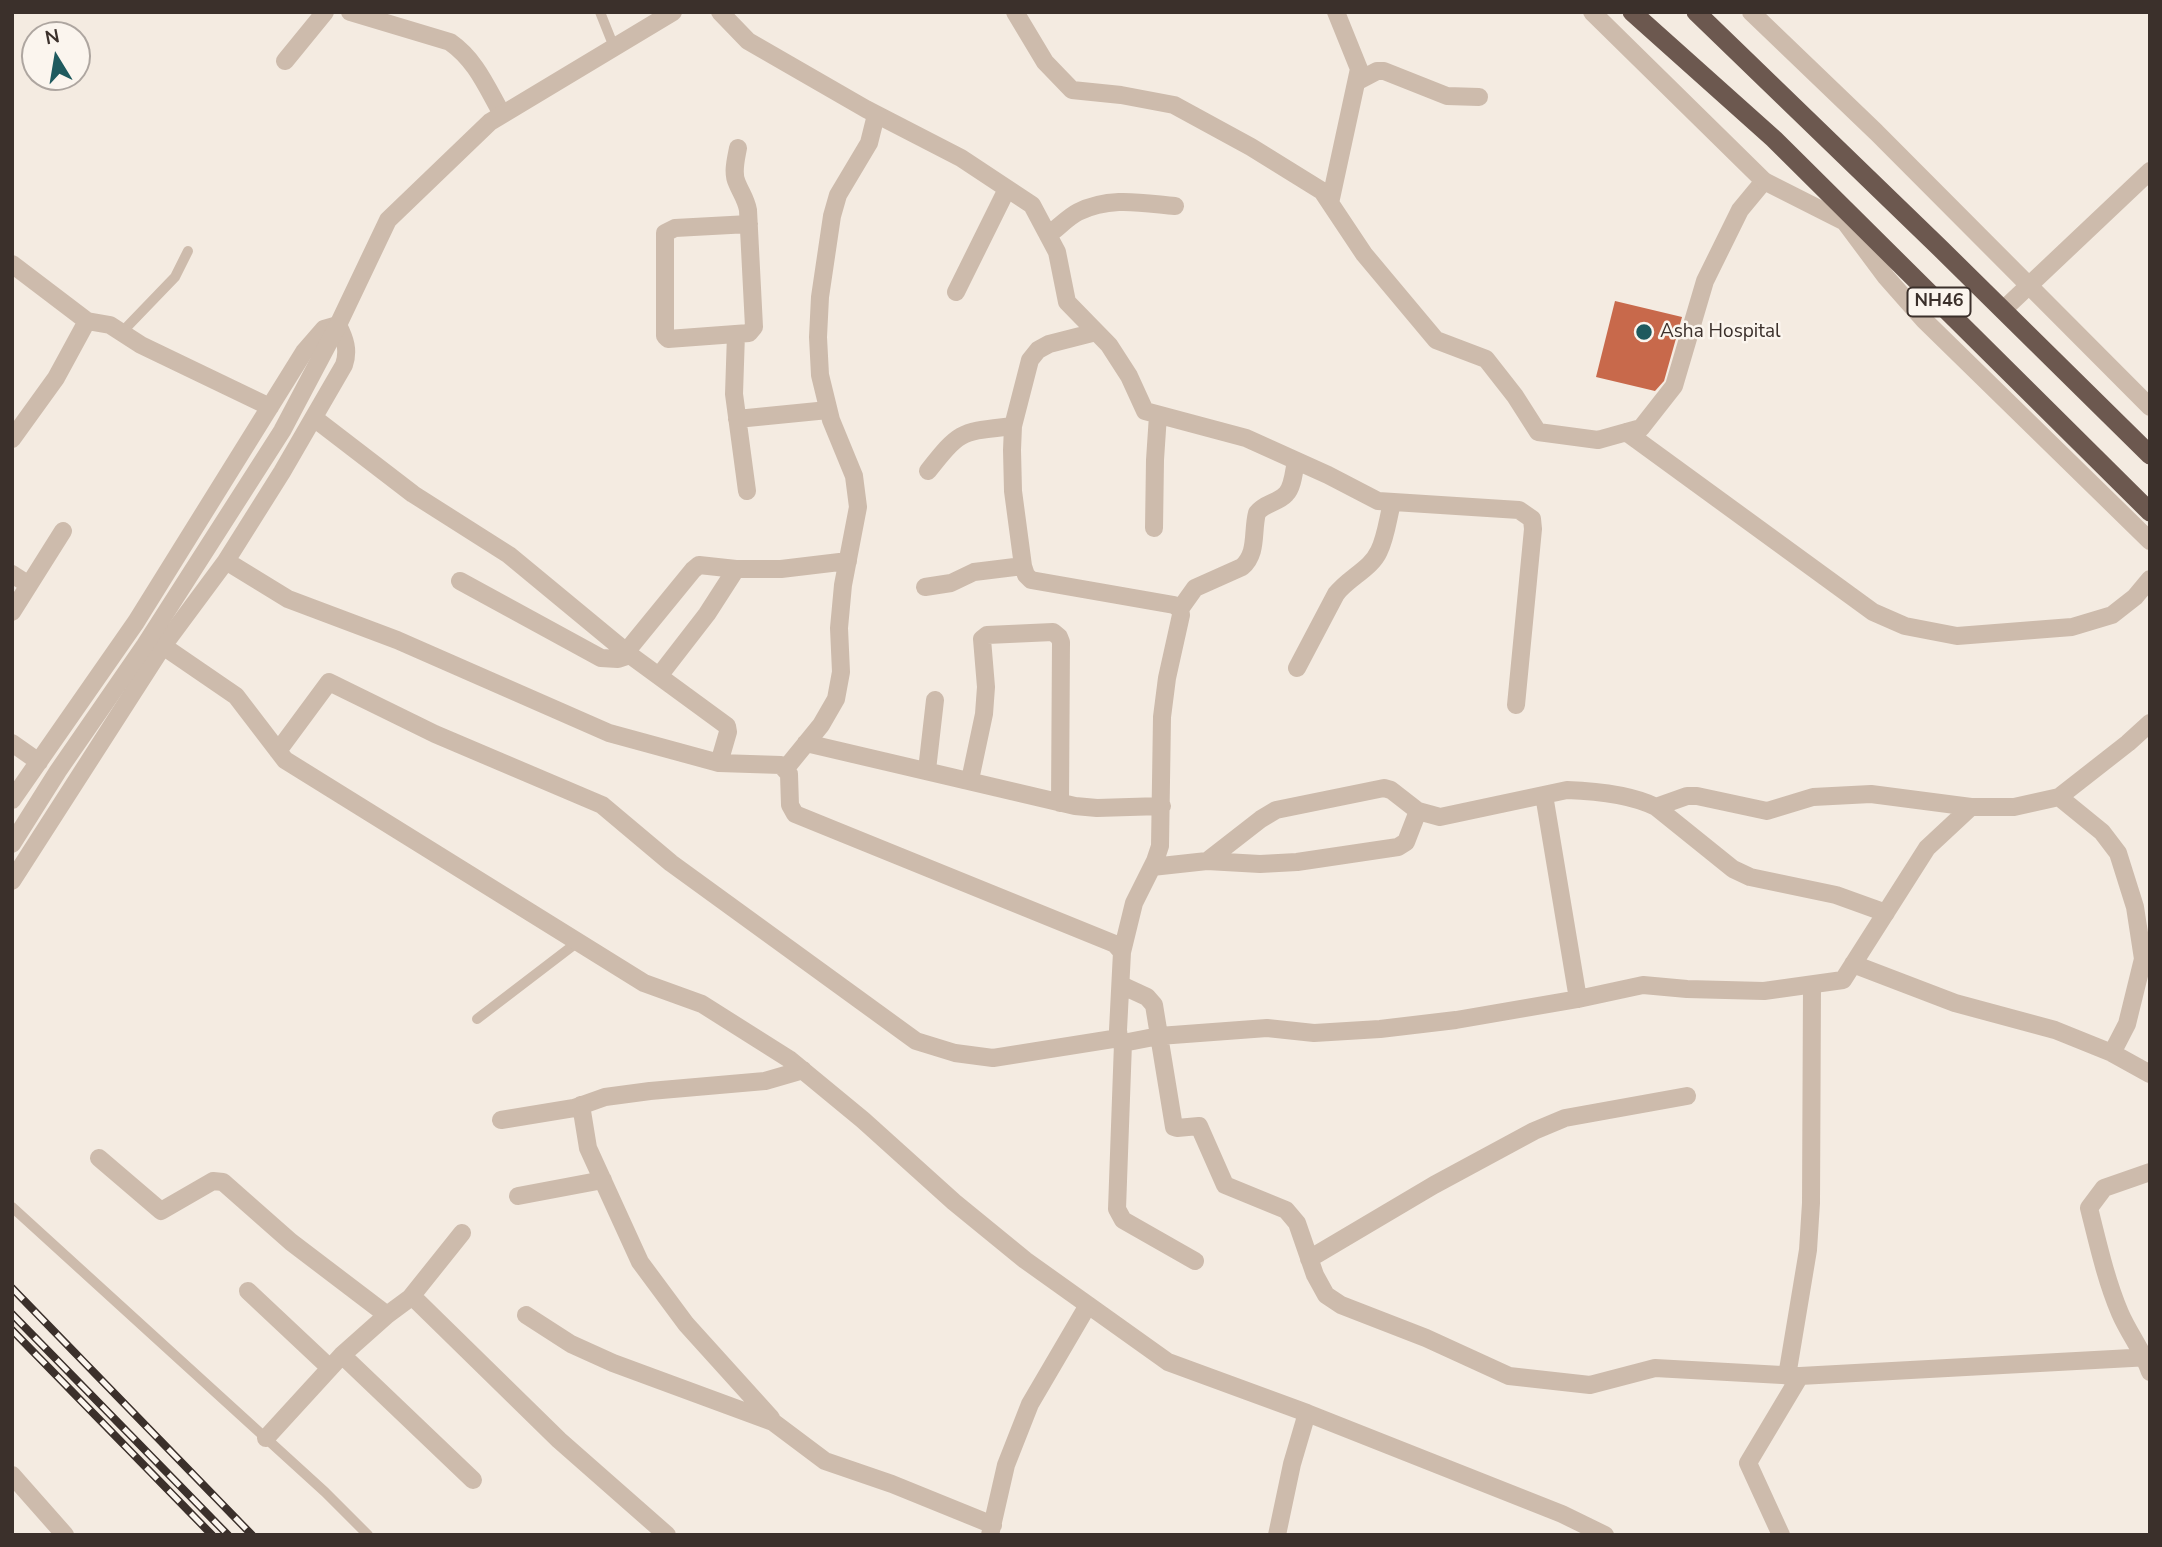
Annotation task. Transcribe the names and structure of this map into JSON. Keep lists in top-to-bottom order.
{
  "streets": {
    "highway": ["NH46"]
  },
  "places": ["Asha Hospital"],
  "north": "top"
}
